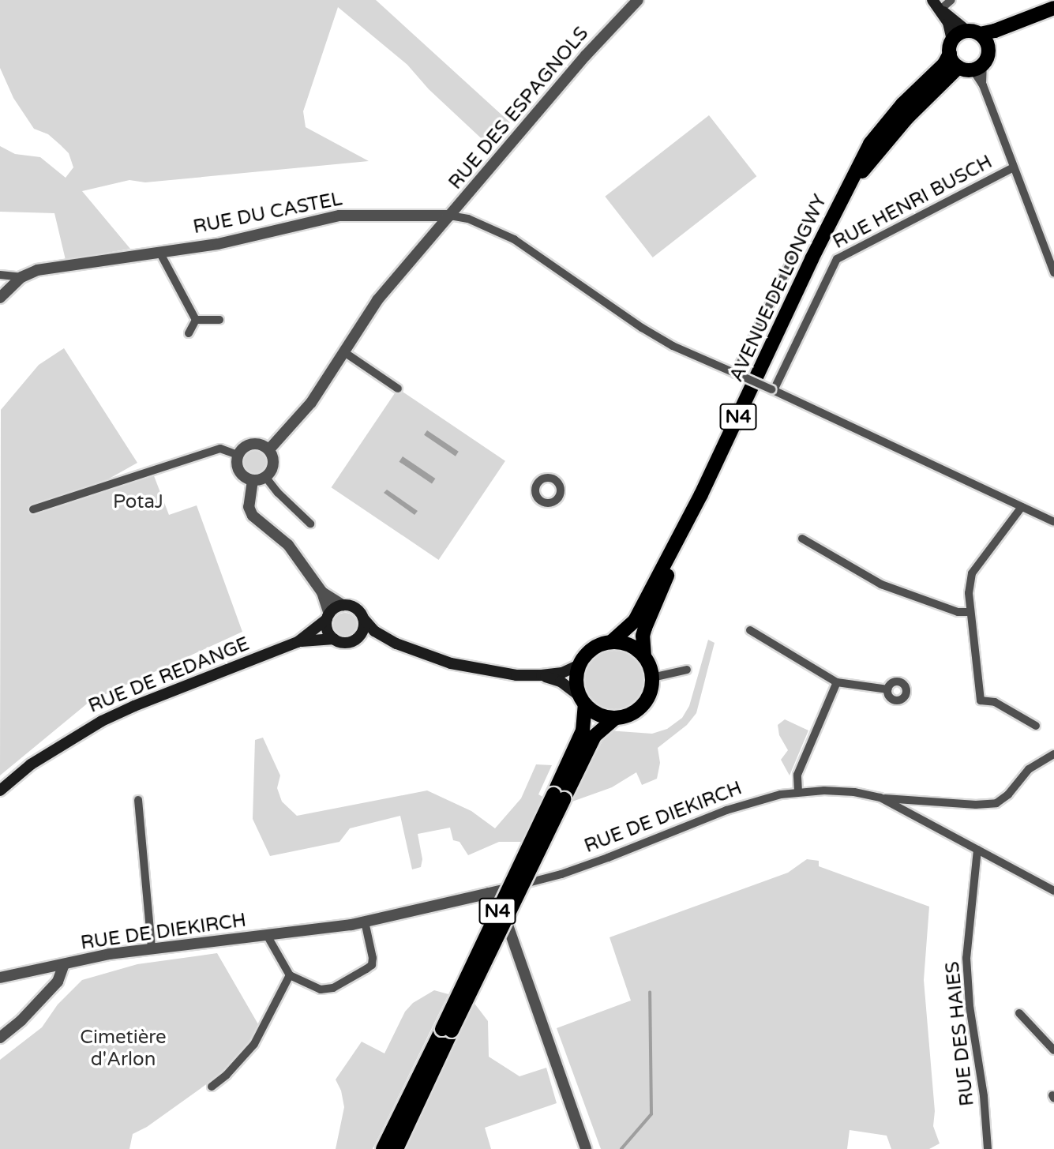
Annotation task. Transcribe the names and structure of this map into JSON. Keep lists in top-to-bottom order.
{
  "streets": {
    "main road": ["AVENUE DE LONGWY", "N4", "RUE DE REDANGE"],
    "street": [
      "RUE DES ESPAGNOLS",
      "RUE HENRI BUSCH",
      "RUE DU CASTEL",
      "RUE DE DIEKIRCH",
      "RUE DES HAIES"
    ]
  },
  "crossings": [
    ["RUE DES ESPAGNOLS", "RUE DU CASTEL"],
    ["AVENUE DE LONGWY", "N4"],
    ["RUE DE DIEKIRCH", "RUE DES HAIES"]
  ],
  "parks": ["PotaJ", "Cimetière d'Arlon"]
}
